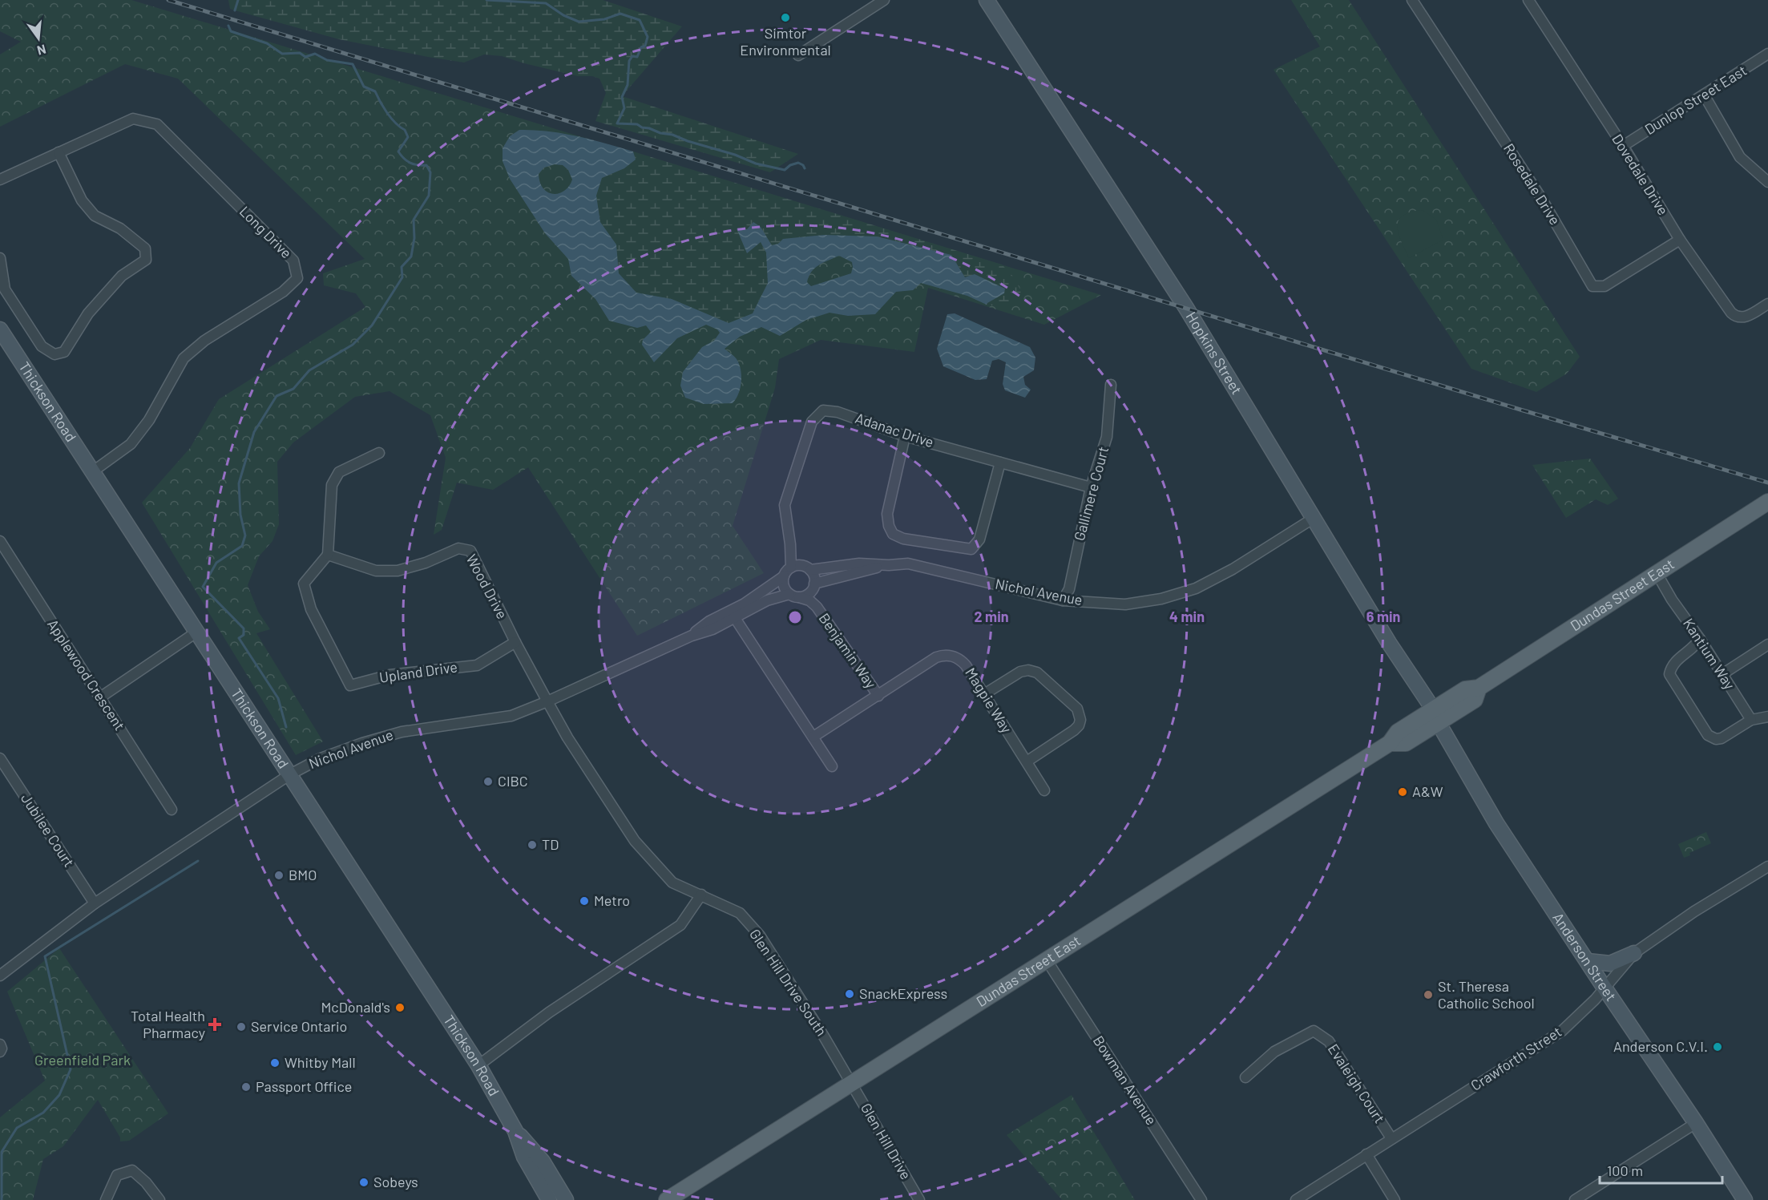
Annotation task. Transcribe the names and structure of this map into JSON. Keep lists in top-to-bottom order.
{
  "streets": {
    "main road": [
      "Hopkins Street",
      "Thickson Road",
      "Dundas Street East",
      "Anderson Street"
    ],
    "street": [
      "Dunlop Street East",
      "Dovedale Drive",
      "Rosedale Drive",
      "Long Drive",
      "Adanac Drive",
      "Gallimere Court",
      "Wood Drive",
      "Nichol Avenue",
      "Benjamin Way",
      "Kantium Way",
      "Upland Drive",
      "Applewood Crescent",
      "Magpie Way",
      "Jubilee Court",
      "Glen Hill Drive South",
      "Crawforth Street",
      "Bowman Avenue",
      "Evaleigh Court",
      "Glen Hill Drive"
    ]
  },
  "crossings": [
    ["Dunlop Street East", "Dovedale Drive"],
    ["Dovedale Drive", "Rosedale Drive"],
    ["Long Drive", "Thickson Road"],
    ["Hopkins Street", "Nichol Avenue"],
    ["Hopkins Street", "Dundas Street East"],
    ["Hopkins Street", "Anderson Street"],
    ["Thickson Road", "Nichol Avenue"],
    ["Adanac Drive", "Gallimere Court"],
    ["Adanac Drive", "Nichol Avenue"],
    ["Adanac Drive", "Benjamin Way"],
    ["Gallimere Court", "Nichol Avenue"],
    ["Wood Drive", "Nichol Avenue"],
    ["Wood Drive", "Upland Drive"],
    ["Wood Drive", "Glen Hill Drive South"],
    ["Nichol Avenue", "Benjamin Way"],
    ["Nichol Avenue", "Jubilee Court"],
    ["Nichol Avenue", "Glen Hill Drive South"],
    ["Dundas Street East", "Kantium Way"],
    ["Dundas Street East", "Anderson Street"],
    ["Dundas Street East", "Glen Hill Drive South"],
    ["Dundas Street East", "Bowman Avenue"],
    ["Dundas Street East", "Glen Hill Drive"],
    ["Benjamin Way", "Magpie Way"],
    ["Anderson Street", "Crawforth Street"],
    ["Glen Hill Drive South", "Glen Hill Drive"],
    ["Crawforth Street", "Evaleigh Court"]
  ],
  "parks": ["Greenfield Park"],
  "places": {
    "other": [
      "Simtor Environmental",
      "CIBC",
      "A&W",
      "TD",
      "BMO",
      "Metro",
      "SnackExpress",
      "St. Theresa Catholic School",
      "McDonald's",
      "Service Ontario",
      "Anderson C.V.I.",
      "Whitby Mall",
      "Passport Office",
      "Sobeys"
    ],
    "health": ["Total Health Pharmacy"]
  },
  "scale_bar": "100 m",
  "north": "bottom",
  "rings": ["2 min", "4 min", "6 min"]
}
